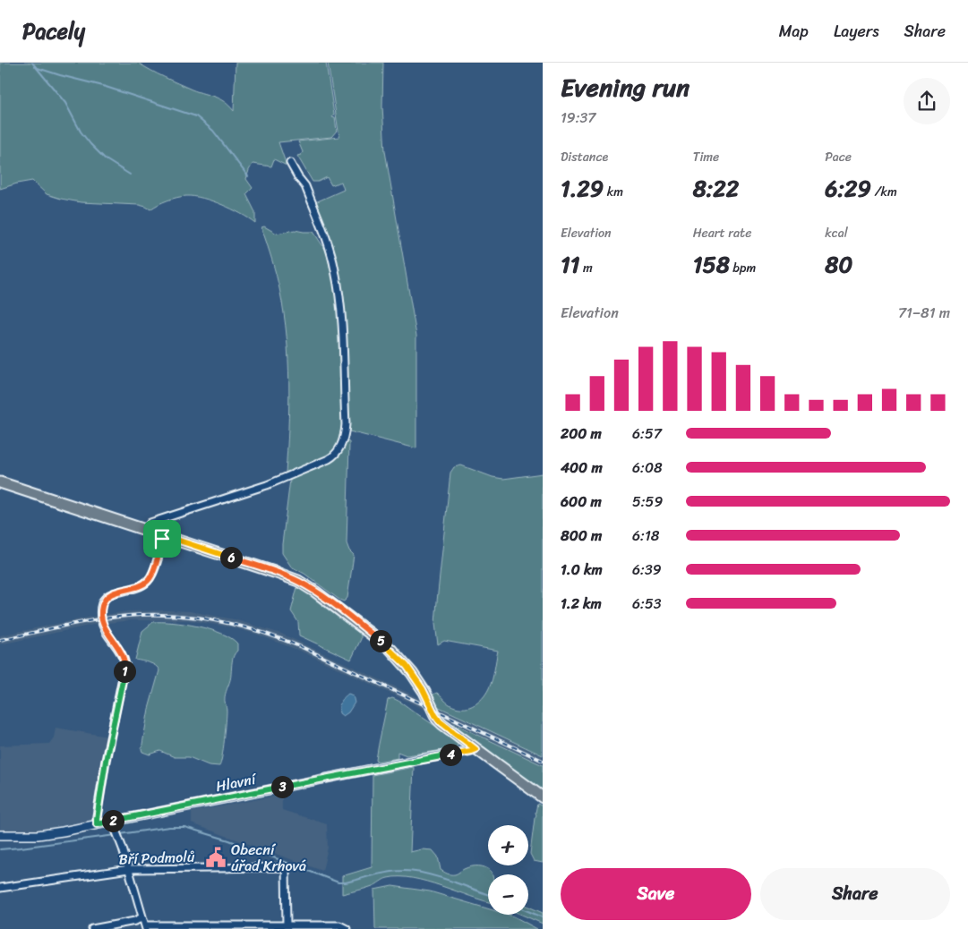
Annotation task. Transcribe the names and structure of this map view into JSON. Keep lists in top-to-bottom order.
{
  "streets": {
    "street": ["Hlavní", "Bří Podmolů"]
  },
  "places": {
    "public building": ["Obecní úřad Krhová"]
  },
  "page": {
    "header": "Pacely",
    "nav": ["Map", "Layers", "Share"],
    "heading": ["Evening run", "19:37"],
    "stats": [
      ["Distance", "1.29 km"],
      ["Time", "8:22"],
      ["Pace", "6:29 /km"],
      ["Elevation", "11 m"],
      ["Heart rate", "158 bpm"],
      ["kcal", "80"]
    ],
    "chart": ["Elevation", "71–81 m"],
    "list": [
      {
        "name": "200 m",
        "note": "6:57"
      },
      {
        "name": "400 m",
        "note": "6:08"
      },
      {
        "name": "600 m",
        "note": "5:59"
      },
      {
        "name": "800 m",
        "note": "6:18"
      },
      {
        "name": "1.0 km",
        "note": "6:39"
      },
      {
        "name": "1.2 km",
        "note": "6:53"
      }
    ],
    "pins": [
      "6",
      "5",
      "1",
      "4",
      "3",
      "2"
    ],
    "map_buttons": ["+", "−"],
    "buttons": ["Save", "Share"]
  }
}
